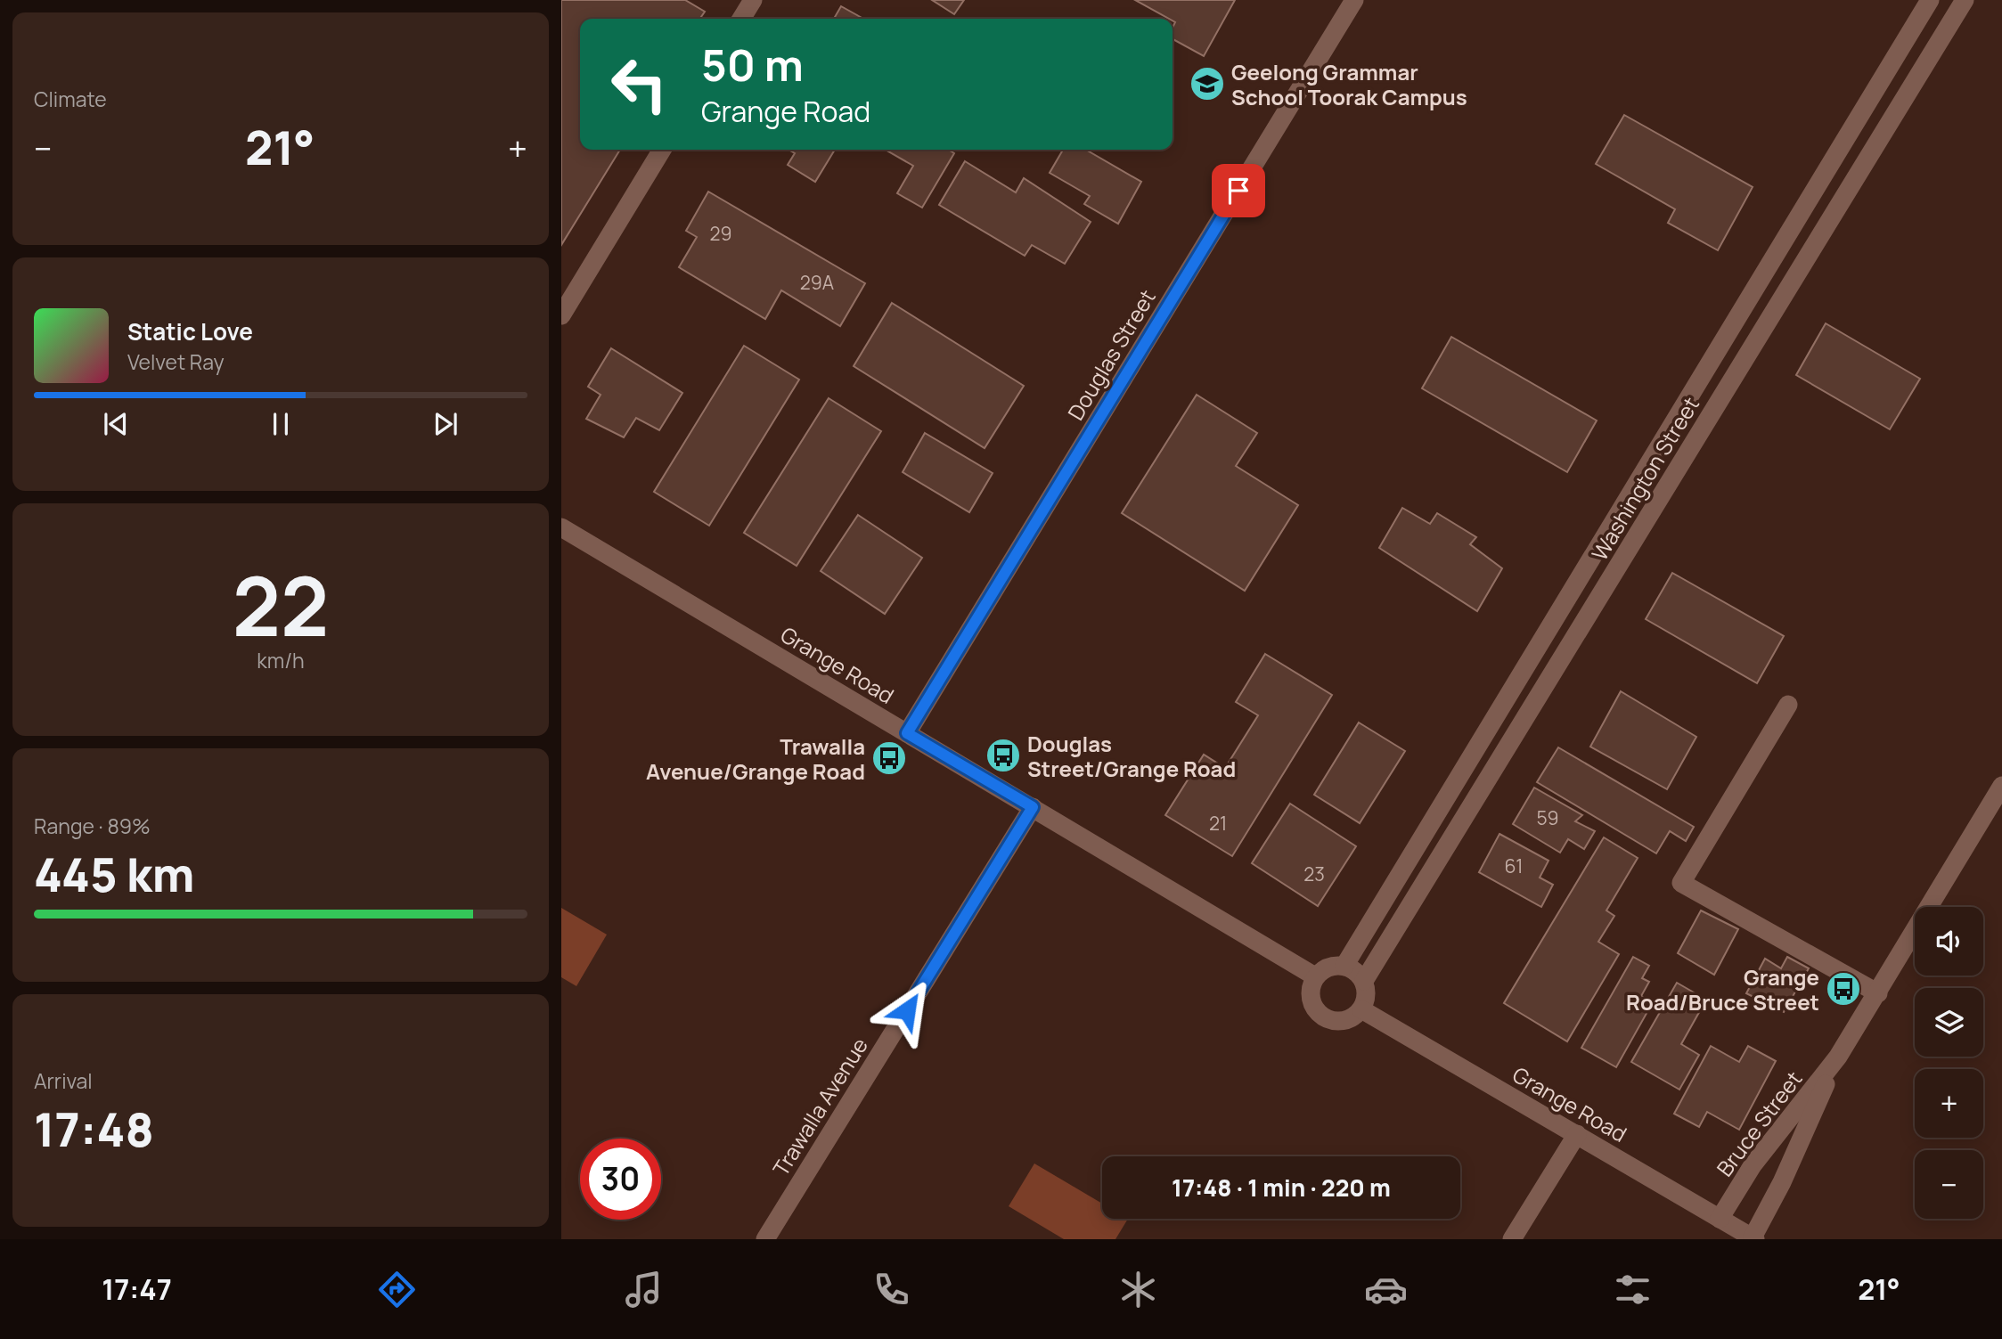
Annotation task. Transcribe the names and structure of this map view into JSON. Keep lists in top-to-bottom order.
{
  "streets": {
    "street": [
      "Douglas Street",
      "Washington Street",
      "Grange Road",
      "Trawalla Avenue",
      "Bruce Street"
    ]
  },
  "crossings": [
    ["Douglas Street", "Grange Road"],
    ["Washington Street", "Grange Road"],
    ["Grange Road", "Trawalla Avenue"],
    ["Grange Road", "Bruce Street"]
  ],
  "places": {
    "school or university": ["Geelong Grammar School Toorak Campus"],
    "bus stop": ["Douglas Street/Grange Road", "Trawalla Avenue/Grange Road", "Grange Road/Bruce Street"]
  },
  "house_numbers": [
    "29",
    "29A",
    "59",
    "21",
    "61",
    "23"
  ],
  "page": {
    "tile": [
      "Climate",
      ["22", "km/h"],
      ["Range · 89%", "445 km"],
      ["Arrival", "17:48"]
    ],
    "turn": ["50 m", "Grange Road"],
    "heat": ["−", "21°", "+"],
    "song": ["Static Love", "Velvet Ray"],
    "map_buttons": ["+", "−"],
    "limit": "30",
    "trip": "17:48 · 1 min · 220 m",
    "tabs": ["17:47", "21°"]
  }
}
